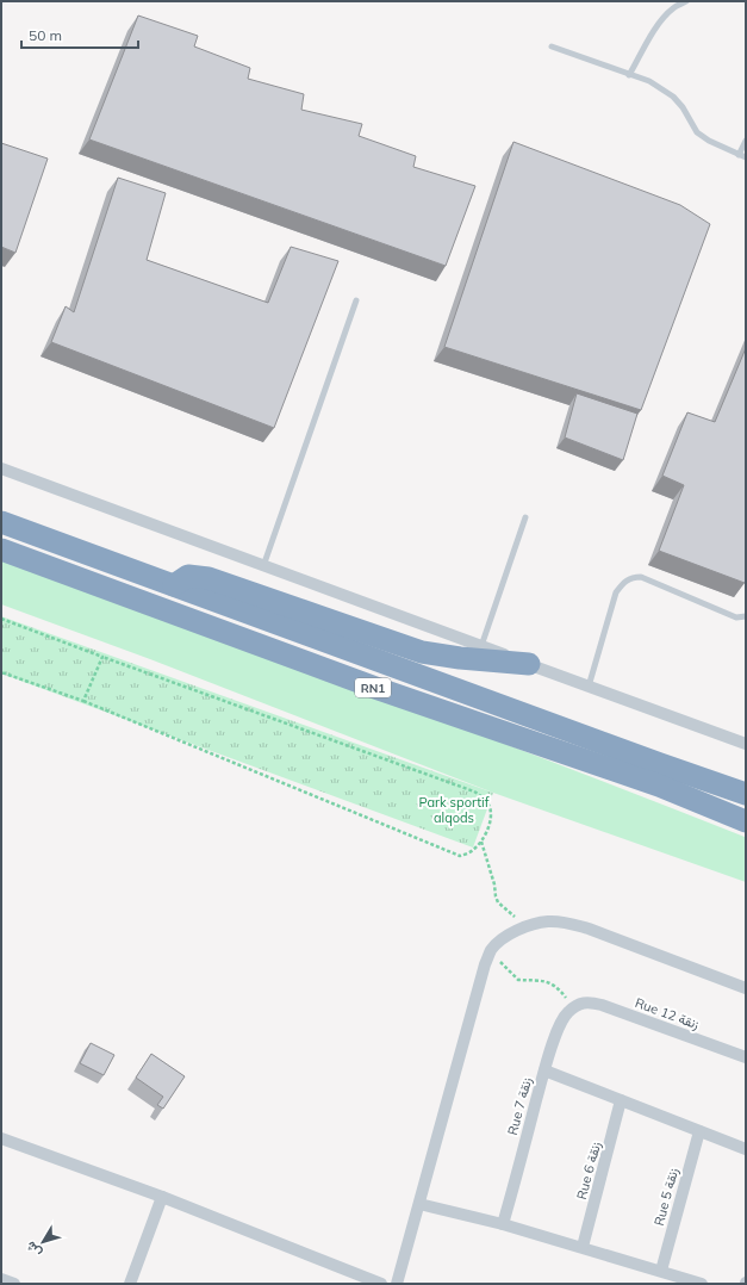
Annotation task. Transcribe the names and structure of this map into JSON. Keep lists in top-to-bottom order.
{
  "streets": {
    "highway": ["RN1"],
    "street": [
      "Rue 12 زنقة",
      "Rue 7 زنقة",
      "Rue 6 زنقة",
      "Rue 5 زنقة"
    ]
  },
  "crossings": [
    ["Rue 12 زنقة", "Rue 7 زنقة"]
  ],
  "parks": ["Park sportif alqods"],
  "scale_bar": "50 m",
  "north": "bottom left"
}
